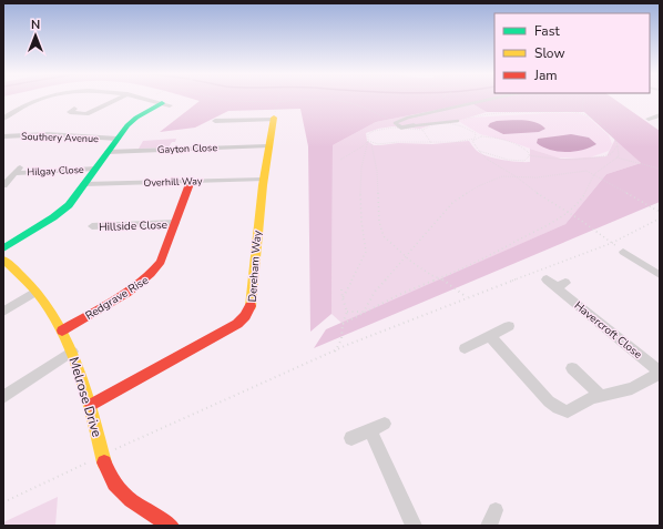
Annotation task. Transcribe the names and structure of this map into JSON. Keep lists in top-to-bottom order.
{
  "streets": {
    "street": [
      "Southery Avenue",
      "Gayton Close",
      "Hilgay Close",
      "Overhill Way",
      "Hillside Close",
      "Dereham Way",
      "Redgrave Rise",
      "Havercroft Close",
      "Melrose Drive"
    ]
  },
  "crossings": [
    ["Gayton Close", "Dereham Way"],
    ["Overhill Way", "Dereham Way"],
    ["Overhill Way", "Redgrave Rise"],
    ["Hillside Close", "Redgrave Rise"],
    ["Dereham Way", "Melrose Drive"],
    ["Redgrave Rise", "Melrose Drive"]
  ],
  "legend": ["Fast", "Slow", "Jam"],
  "north": "top"
}
